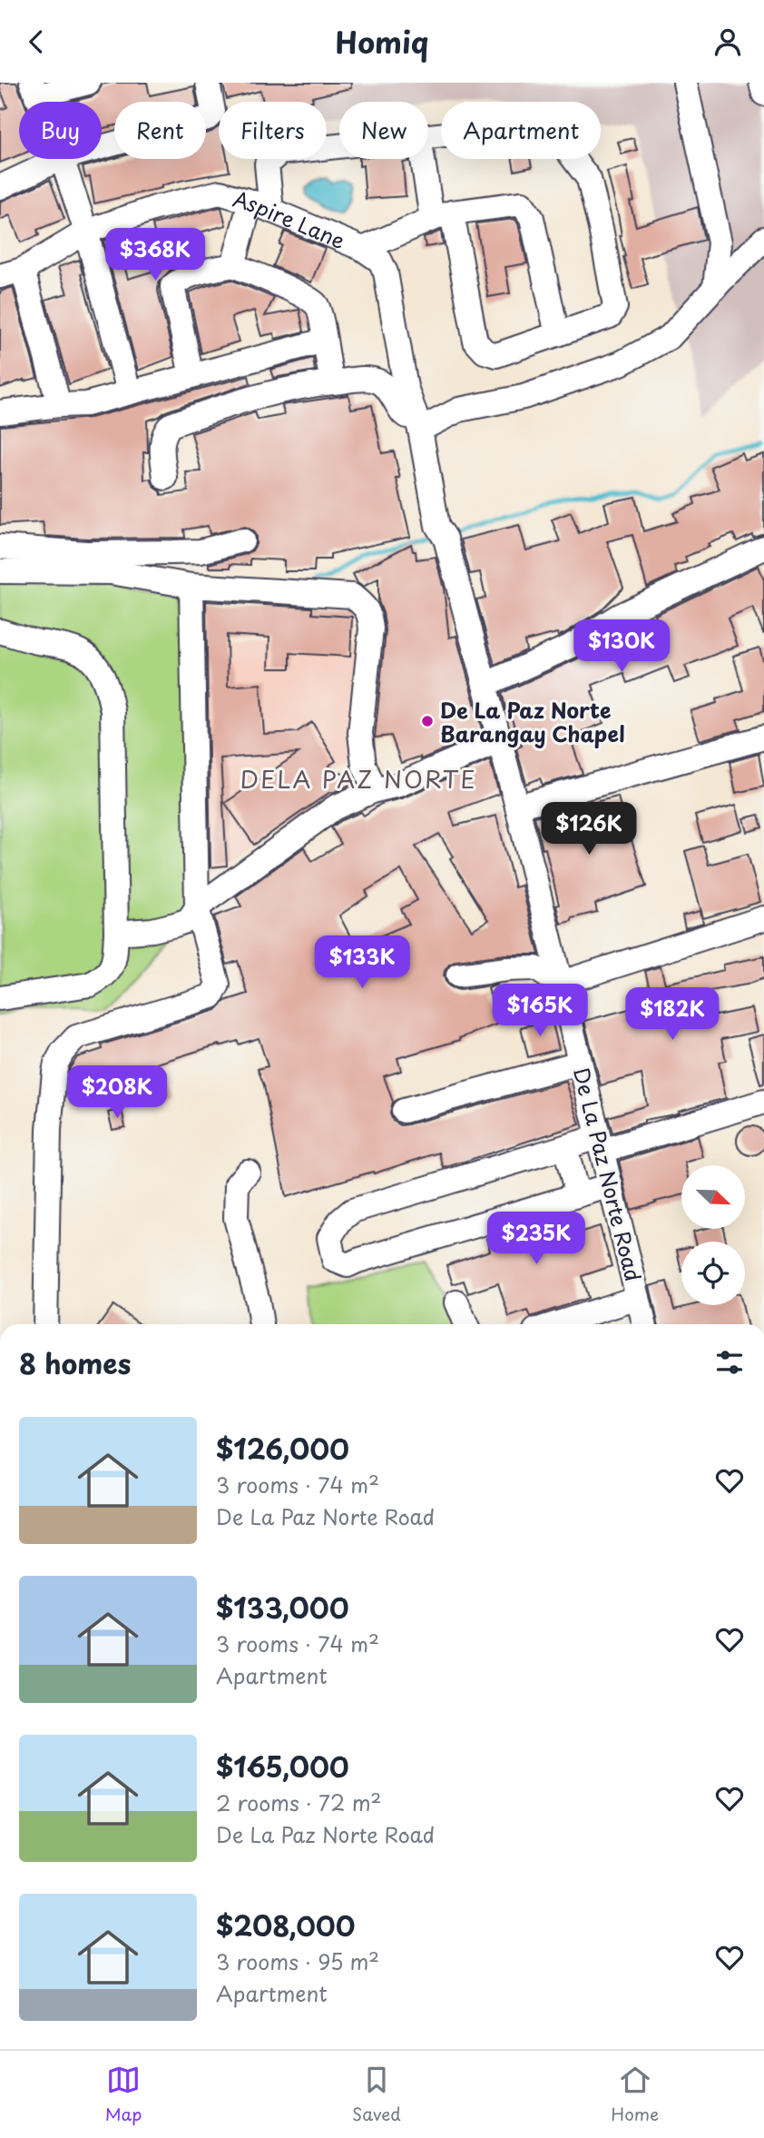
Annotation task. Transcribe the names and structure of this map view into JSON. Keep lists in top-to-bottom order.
{
  "streets": {
    "street": ["Aspire Lane", "De La Paz Norte Road"]
  },
  "crossings": [
    ["Aspire Lane", "De La Paz Norte Road"]
  ],
  "districts": ["DELA PAZ NORTE"],
  "places": ["De La Paz Norte Barangay Chapel"],
  "north": "bottom right",
  "page": {
    "header": "Homiq",
    "chip": [
      "Buy",
      "Rent",
      "Filters",
      "New",
      "Apartment"
    ],
    "price": [
      "$368K",
      "$130K",
      "$126K",
      "$133K",
      "$165K",
      "$182K",
      "$208K",
      "$235K"
    ],
    "heading": "8 homes",
    "list": [
      {
        "name": "$126,000",
        "note": "3 rooms · 74 m² · De La Paz Norte Road"
      },
      {
        "name": "$133,000",
        "note": "3 rooms · 74 m² · Apartment"
      },
      {
        "name": "$165,000",
        "note": "2 rooms · 72 m² · De La Paz Norte Road"
      },
      {
        "name": "$208,000",
        "note": "3 rooms · 95 m² · Apartment"
      }
    ],
    "tabs": ["Map", "Saved", "Home"]
  }
}
